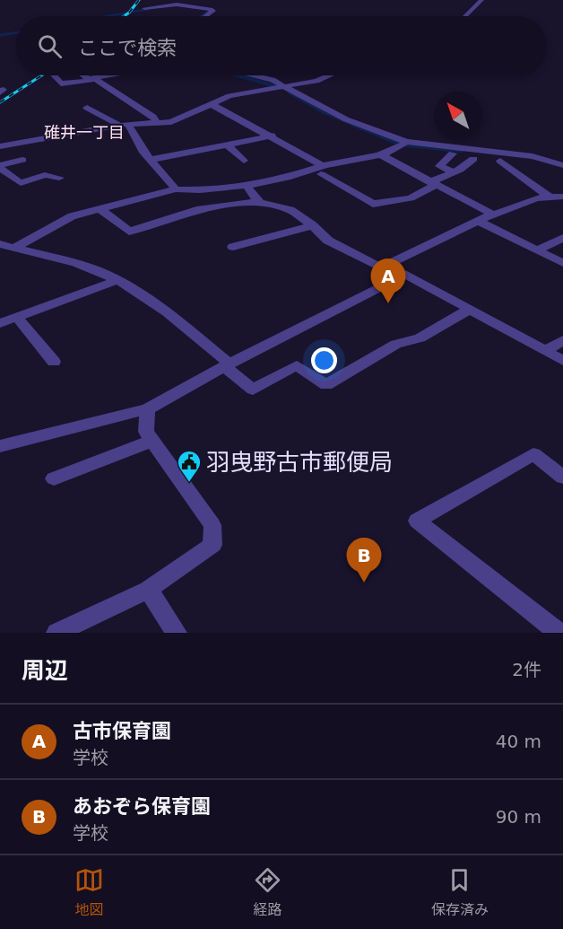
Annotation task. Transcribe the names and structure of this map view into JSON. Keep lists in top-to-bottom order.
{
  "districts": ["碓井一丁目"],
  "places": {
    "public building": ["羽曳野古市郵便局"]
  },
  "north": "top left",
  "page": {
    "search": "ここで検索",
    "pins": ["A", "B"],
    "heading": ["周辺", "2件"],
    "list": [
      {
        "mark": "A",
        "name": "古市保育園",
        "note": "学校",
        "value": "40 m"
      },
      {
        "mark": "B",
        "name": "あおぞら保育園",
        "note": "学校",
        "value": "90 m"
      }
    ],
    "nav": ["地図", "経路", "保存済み"]
  }
}
